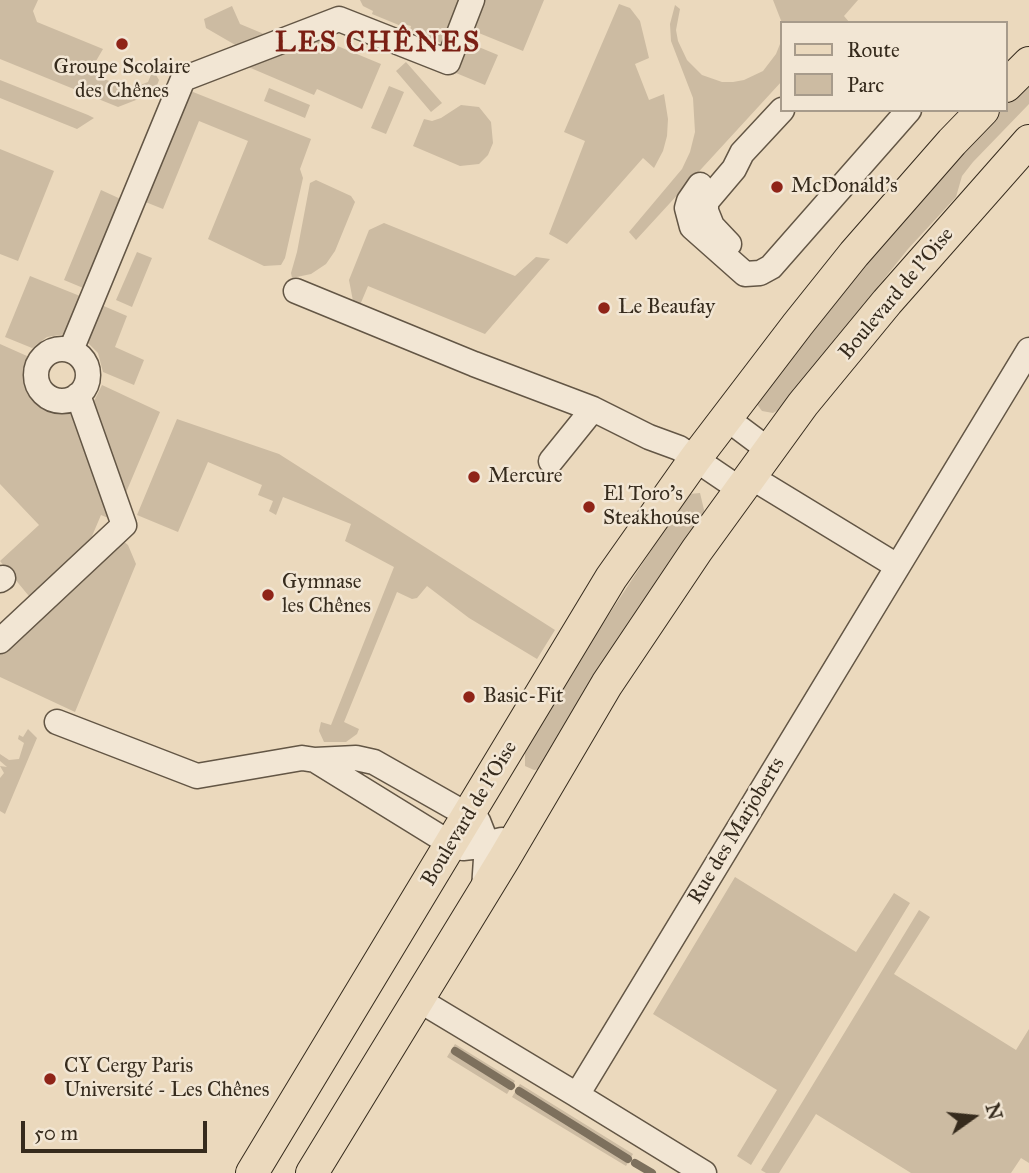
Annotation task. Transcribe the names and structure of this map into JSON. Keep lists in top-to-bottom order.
{
  "streets": {
    "main road": ["Boulevard de l'Oise"],
    "street": ["Rue des Marjoberts"]
  },
  "districts": ["LES CHÊNES"],
  "places": [
    "Groupe Scolaire des Chênes",
    "McDonald's",
    "Le Beaufay",
    "Mercure",
    "El Toro's Steakhouse",
    "Gymnase les Chênes",
    "Basic-Fit",
    "CY Cergy Paris Université - Les Chênes"
  ],
  "legend": ["Route", "Parc"],
  "scale_bar": "50 m",
  "north": "right"
}
